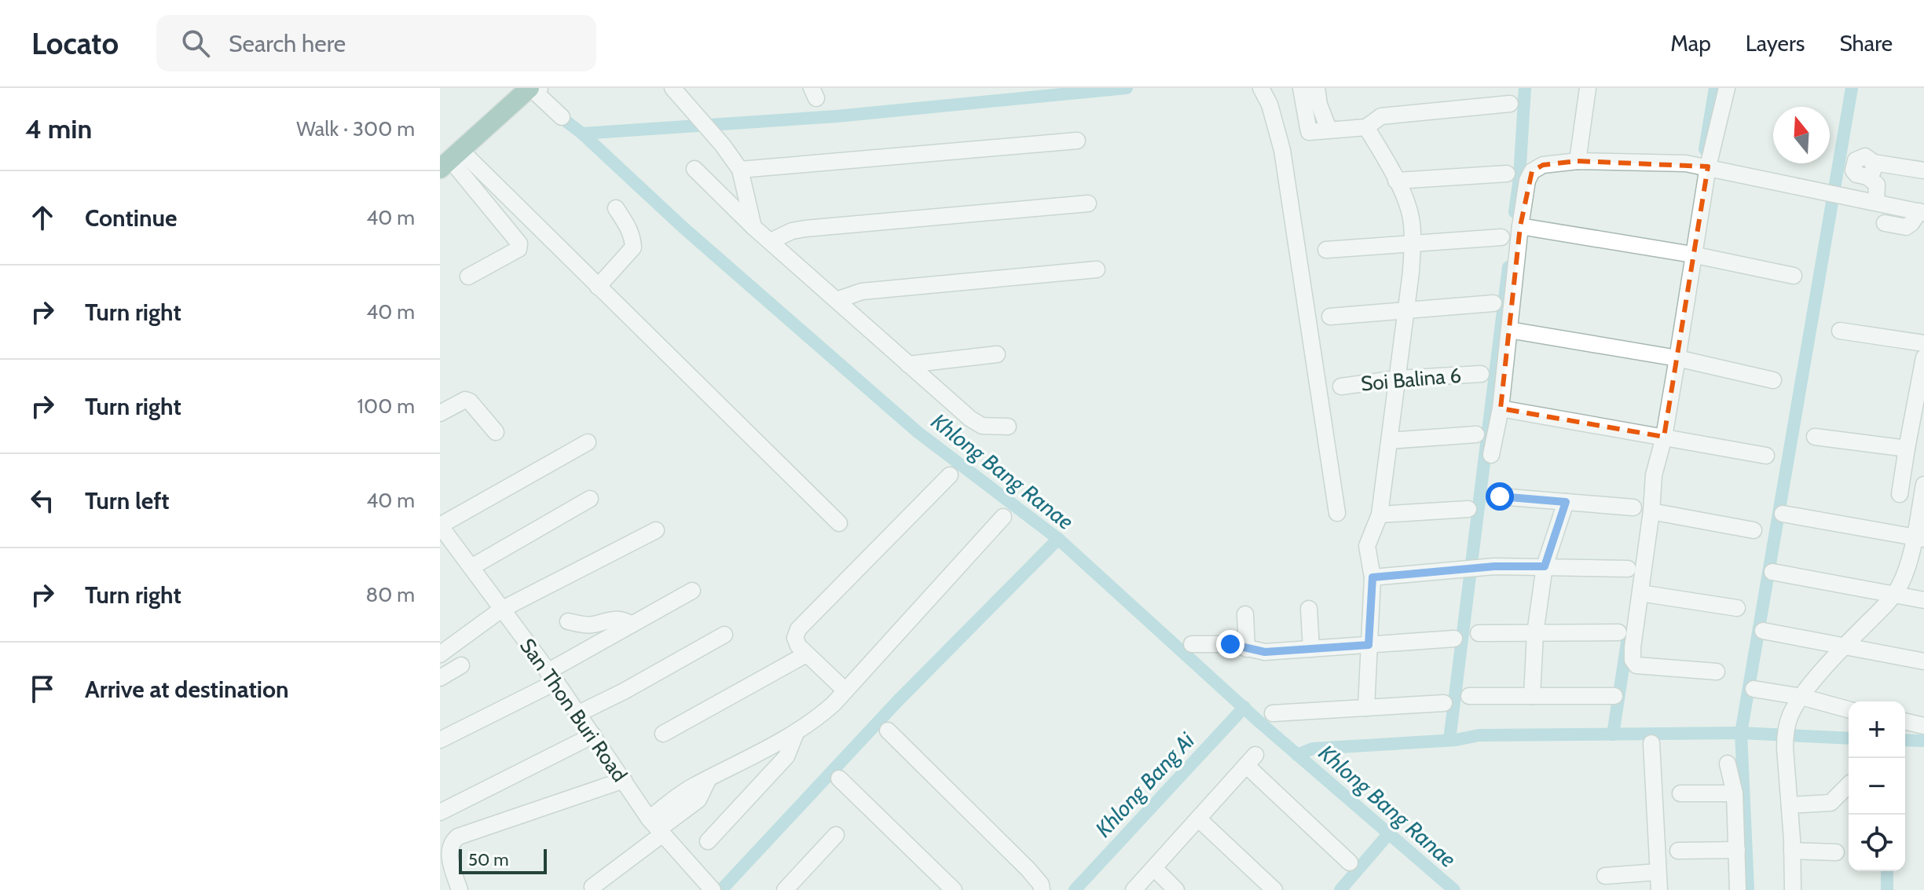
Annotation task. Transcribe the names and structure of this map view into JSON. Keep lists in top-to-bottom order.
{
  "streets": {
    "street": ["Soi Balina 6", "San Thon Buri Road"]
  },
  "water": ["Khlong Bang Ranae", "Khlong Bang Ai"],
  "scale_bar": "50 m",
  "north": "top",
  "page": {
    "header": "Locato",
    "search": "Search here",
    "nav": ["Map", "Layers", "Share"],
    "heading": ["4 min", "Walk · 300 m"],
    "list": [
      ["Continue", "40 m"],
      ["Turn right", "40 m"],
      ["Turn right", "100 m"],
      ["Turn left", "40 m"],
      ["Turn right", "80 m"],
      "Arrive at destination"
    ],
    "map_buttons": ["+", "−"],
    "scale": "50 m"
  }
}
